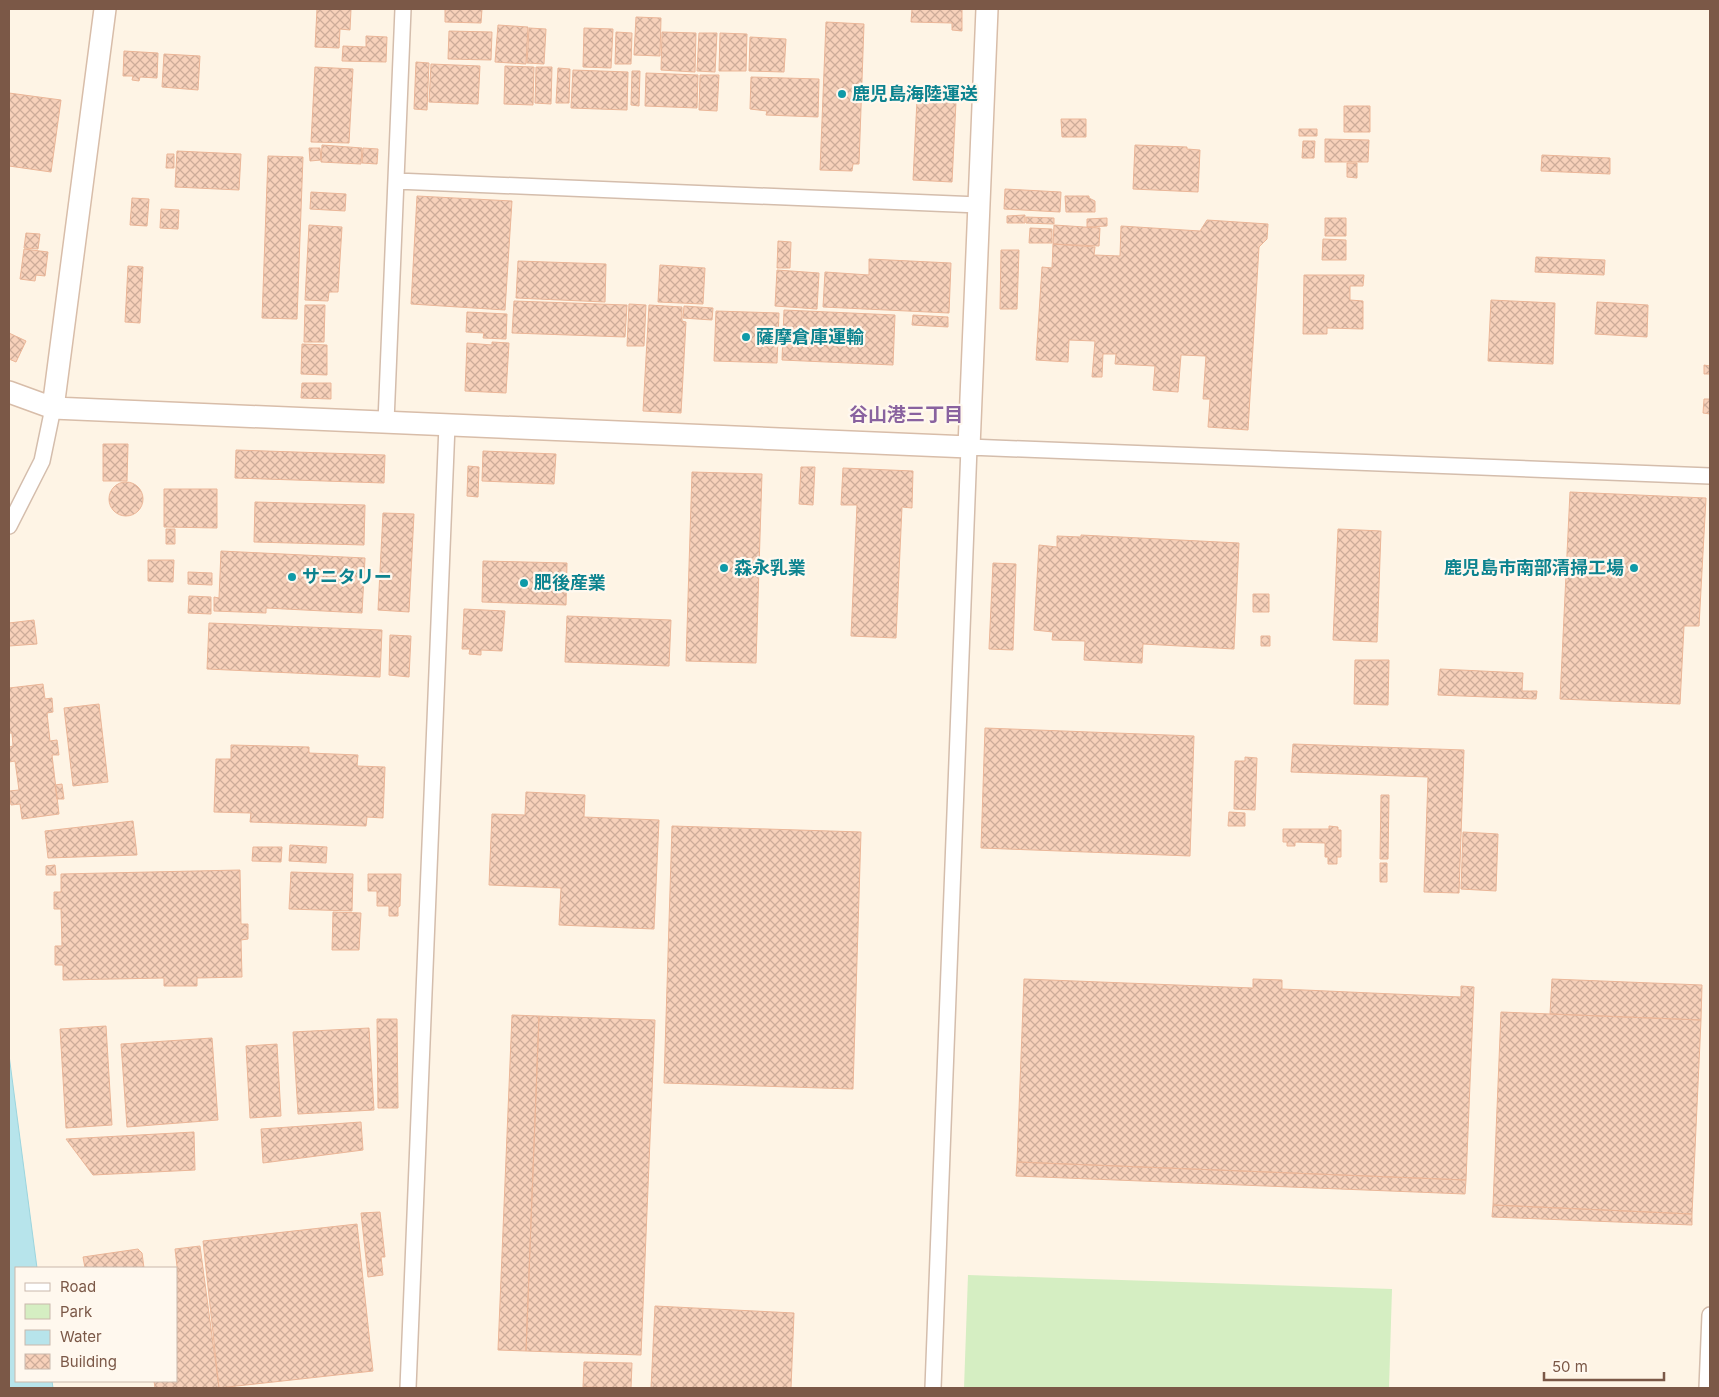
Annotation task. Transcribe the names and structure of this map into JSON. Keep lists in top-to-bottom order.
{
  "districts": ["谷山港三丁目"],
  "places": [
    "鹿児島海陸運送",
    "薩摩倉庫運輸",
    "森永乳業",
    "鹿児島市南部清掃工場",
    "サニタリー",
    "肥後産業"
  ],
  "legend": [
    "Road",
    "Park",
    "Water",
    "Building"
  ],
  "scale_bar": "50 m"
}
